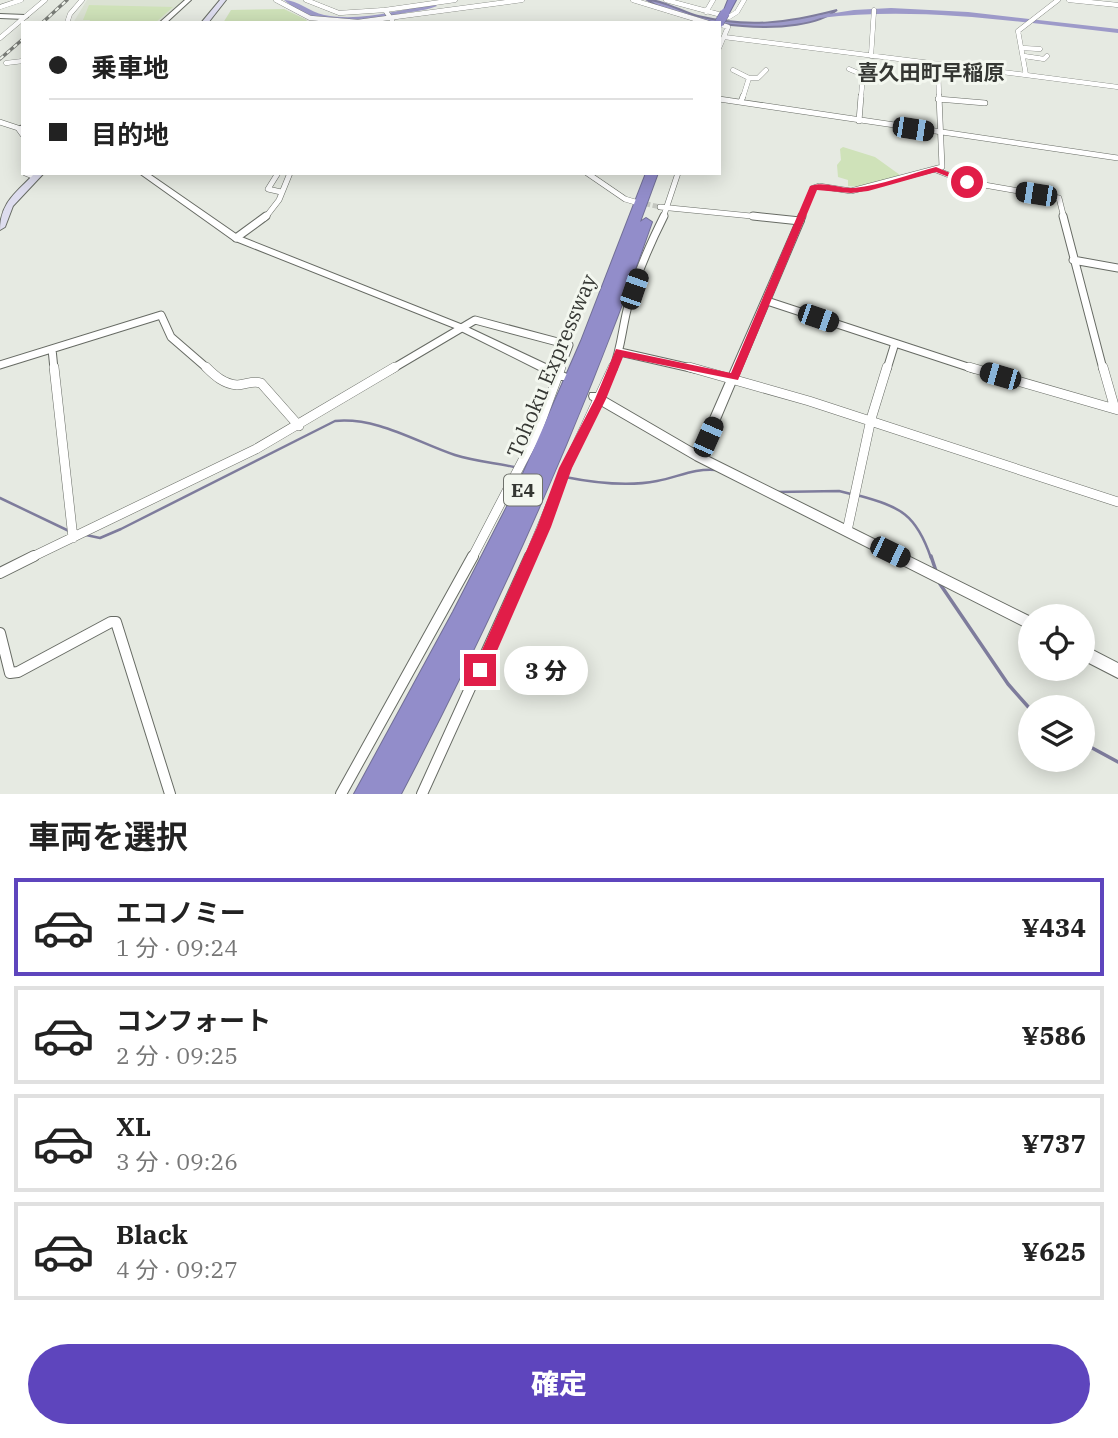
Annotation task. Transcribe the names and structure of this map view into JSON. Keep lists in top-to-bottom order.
{
  "streets": {
    "highway": ["Tohoku Expressway", "E4"]
  },
  "districts": ["喜久田町早稲原"],
  "page": {
    "banner": ["乗車地", "目的地"],
    "bubble": "3 分",
    "heading": "車両を選択",
    "list": [
      {
        "name": "エコノミー",
        "note": "1 分 · 09:24",
        "value": "¥434"
      },
      {
        "name": "コンフォート",
        "note": "2 分 · 09:25",
        "value": "¥586"
      },
      {
        "name": "XL",
        "note": "3 分 · 09:26",
        "value": "¥737"
      },
      {
        "name": "Black",
        "note": "4 分 · 09:27",
        "value": "¥625"
      }
    ],
    "buttons": "確定"
  }
}
